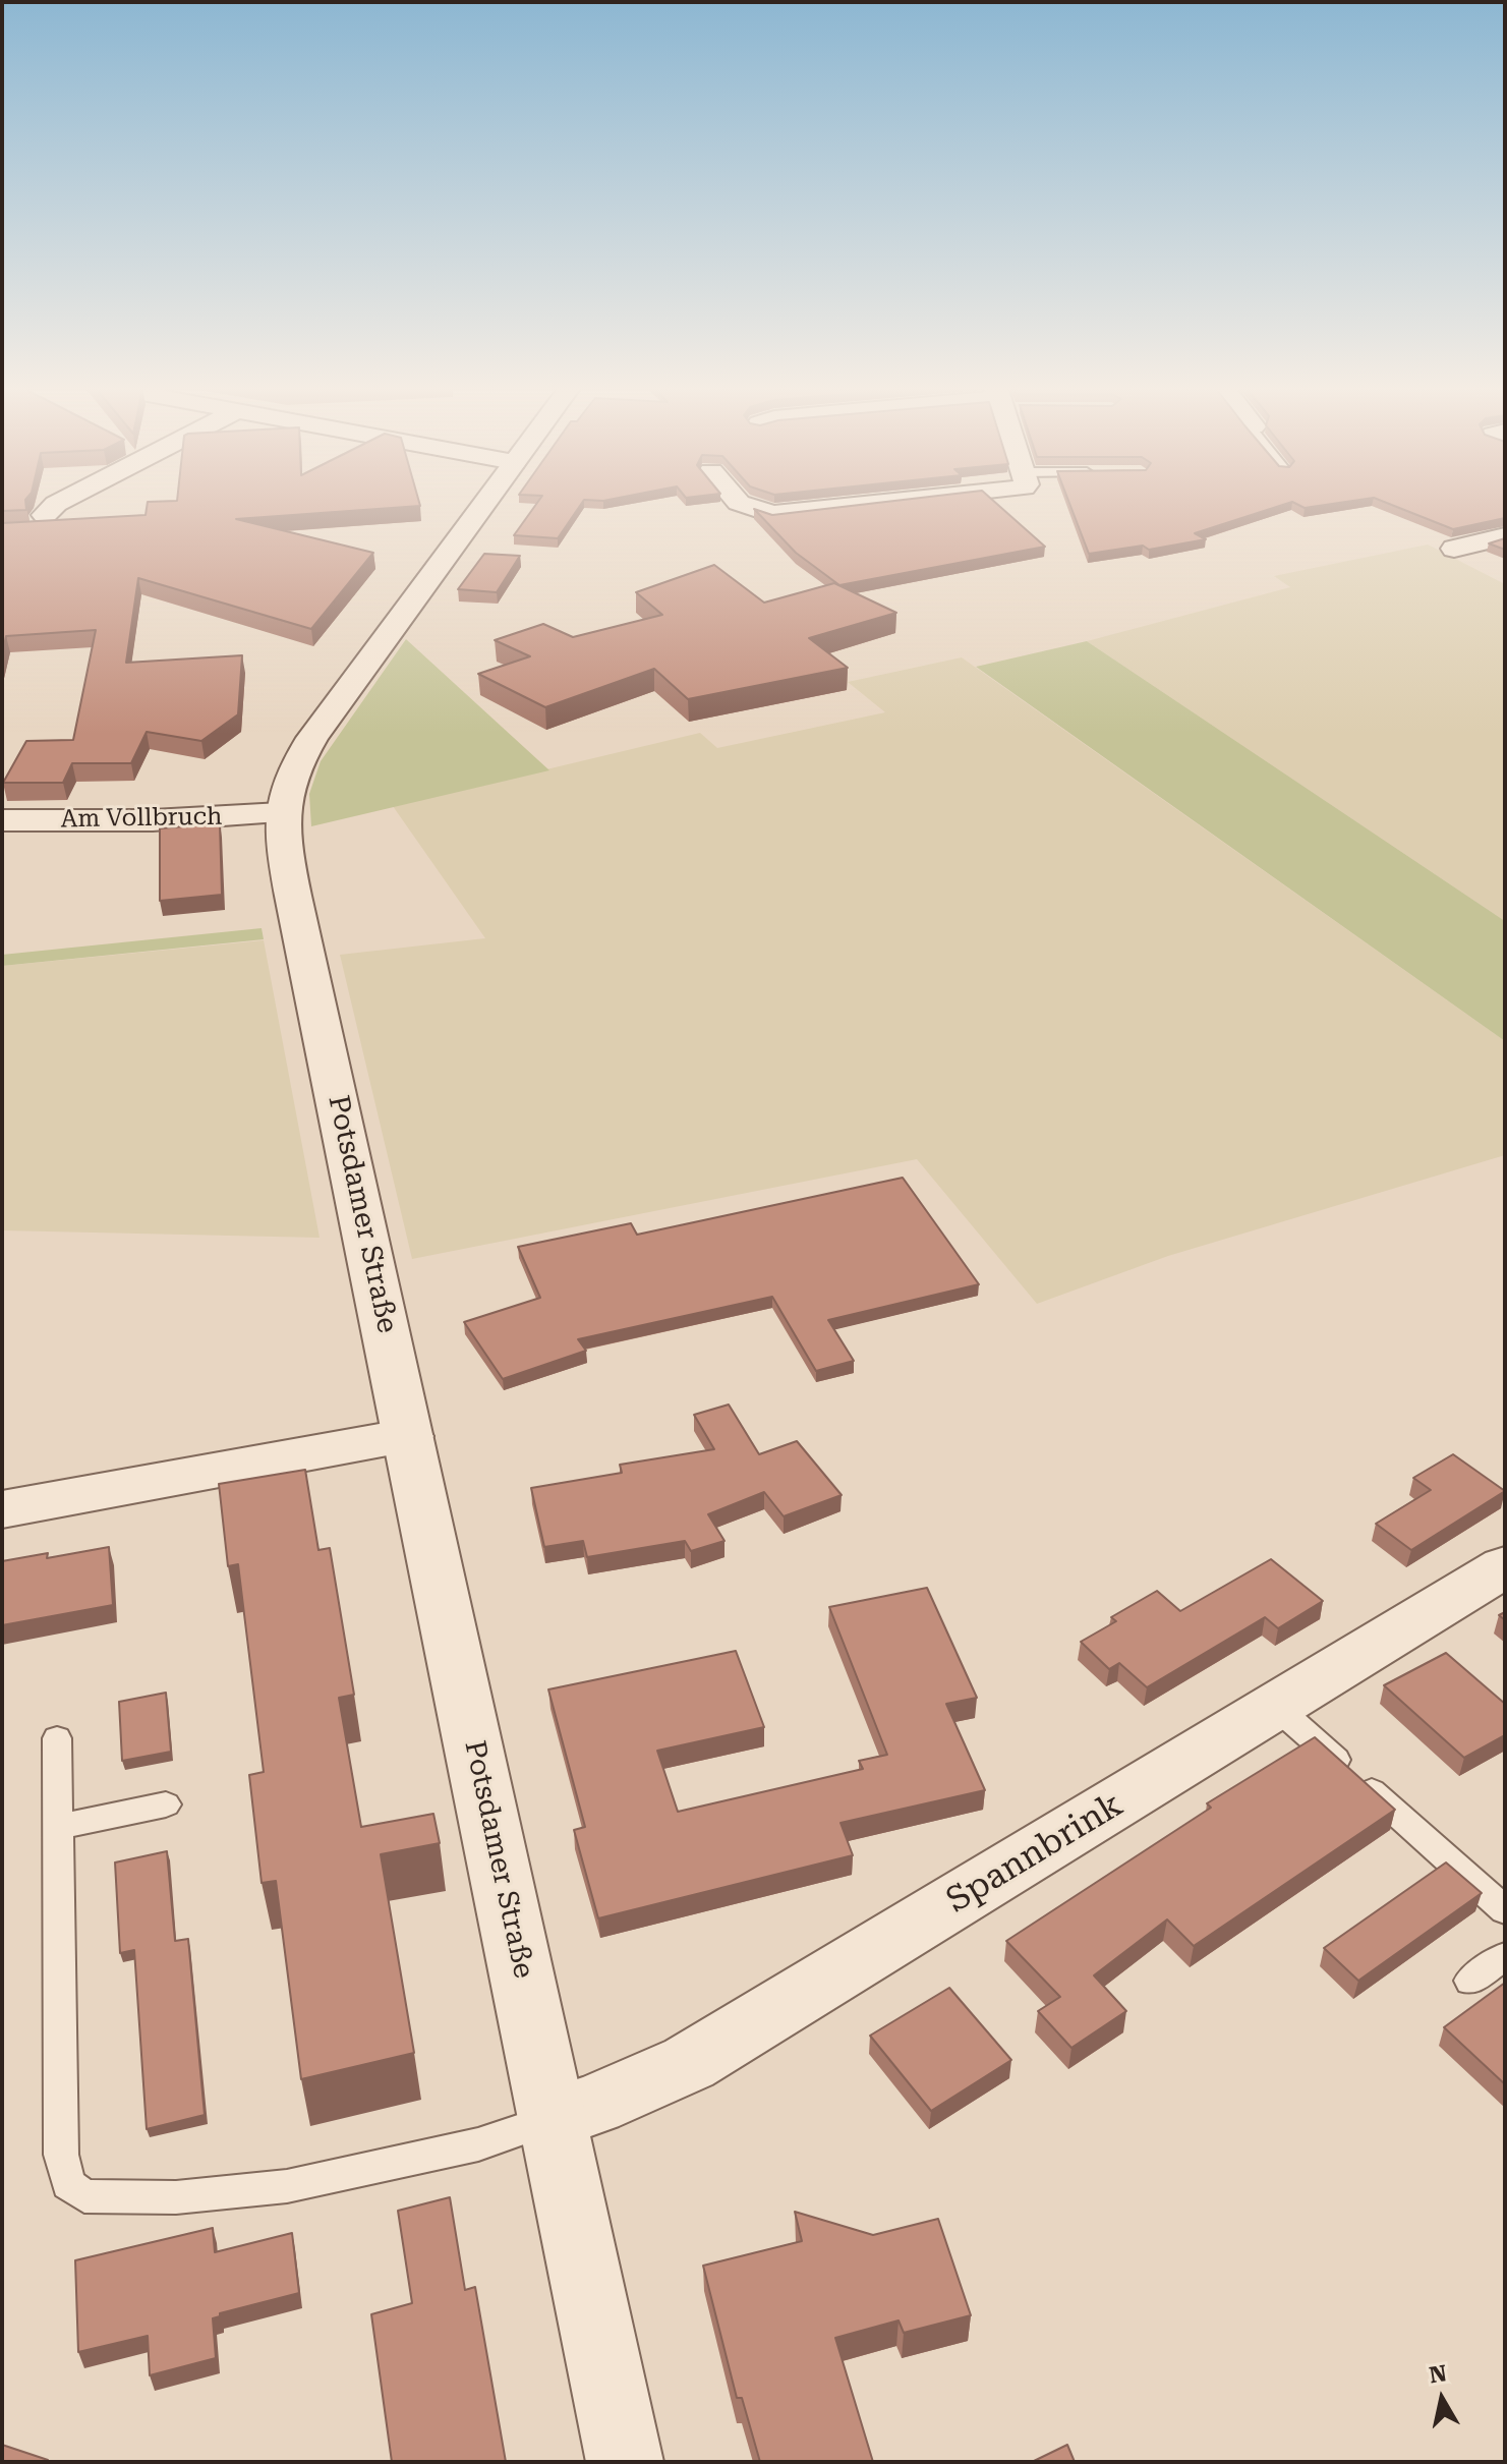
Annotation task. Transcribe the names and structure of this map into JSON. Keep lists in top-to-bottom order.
{
  "streets": {
    "street": ["Am Vollbruch", "Potsdamer Straße", "Spannbrink"]
  },
  "crossings": [
    ["Am Vollbruch", "Potsdamer Straße"],
    ["Potsdamer Straße", "Spannbrink"]
  ],
  "north": "top"
}
